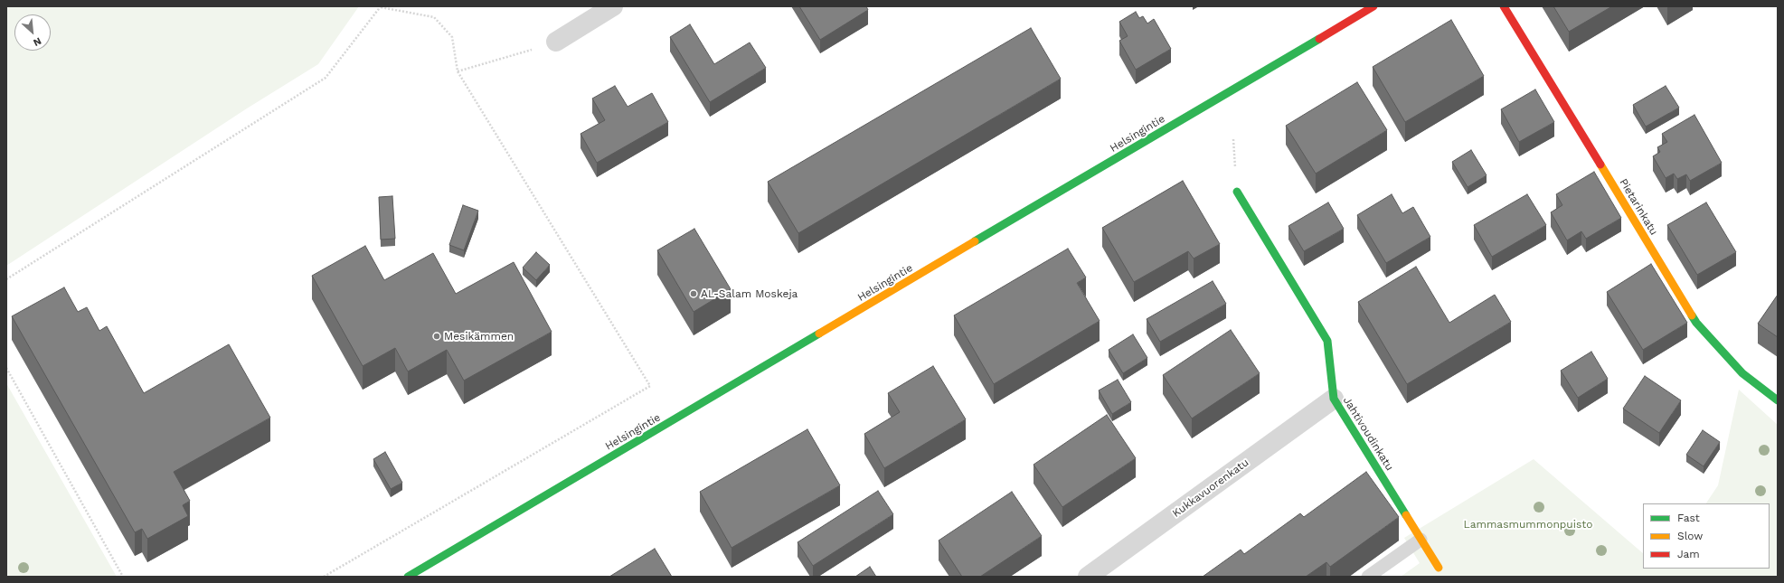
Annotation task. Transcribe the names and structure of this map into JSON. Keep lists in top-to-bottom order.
{
  "streets": {
    "main road": ["Helsingintie", "Pietarinkatu", "Jahtivoudinkatu"],
    "street": ["Kukkavuorenkatu"]
  },
  "crossings": [
    ["Jahtivoudinkatu", "Kukkavuorenkatu"]
  ],
  "parks": ["Lammasmummonpuisto"],
  "places": ["AL-Salam Moskeja", "Mesikämmen"],
  "legend": ["Fast", "Slow", "Jam"],
  "north": "bottom right"
}
